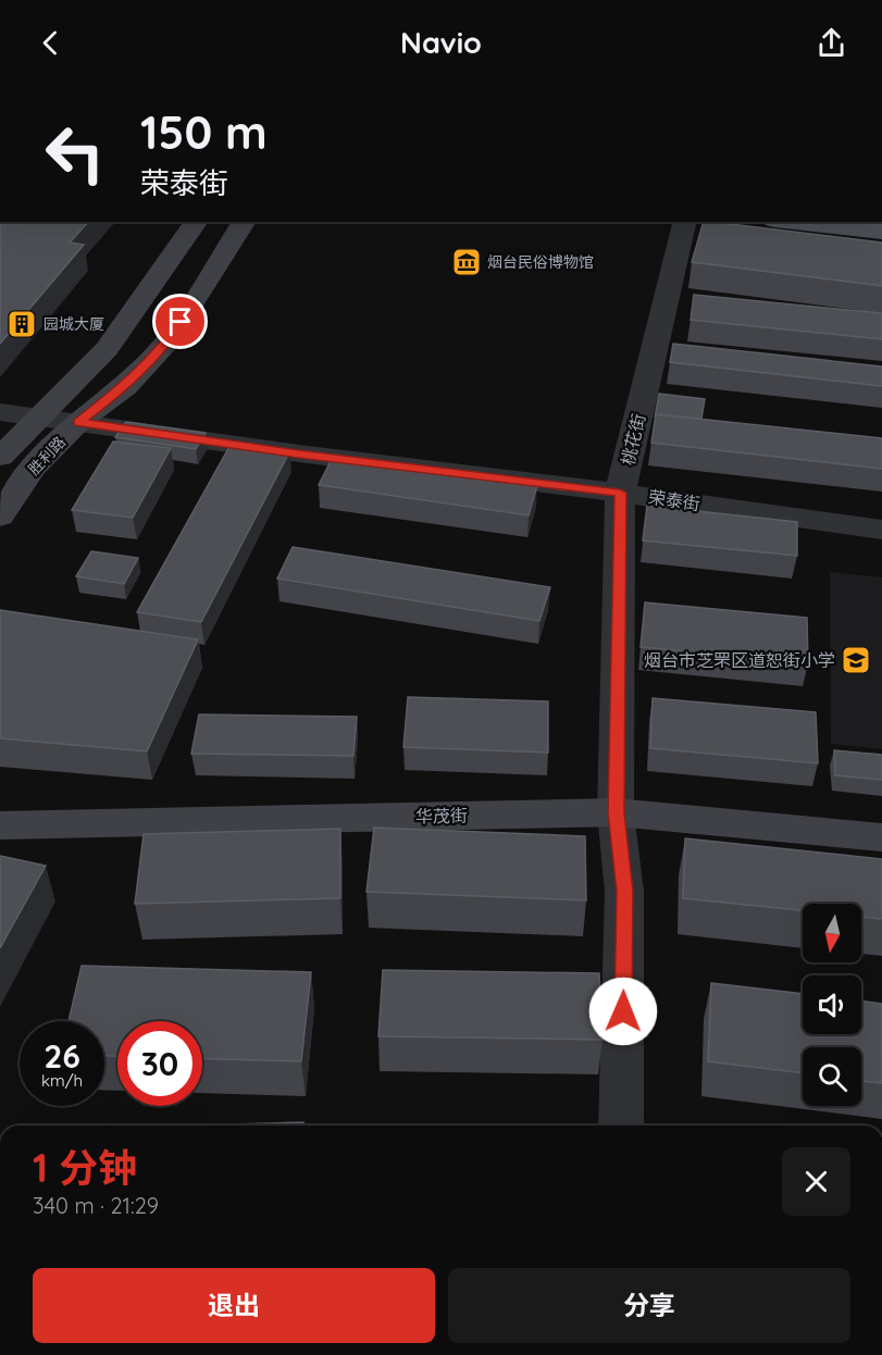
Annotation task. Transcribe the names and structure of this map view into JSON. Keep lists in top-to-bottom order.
{
  "streets": {
    "main road": ["胜利路", "华茂街"],
    "street": ["桃花街", "荣泰街"]
  },
  "crossings": [
    ["桃花街", "荣泰街"],
    ["桃花街", "华茂街"],
    ["胜利路", "荣泰街"]
  ],
  "places": {
    "museum": ["烟台民俗博物馆"],
    "building": ["园城大厦"],
    "school or university": ["烟台市芝罘区道恕街小学"]
  },
  "north": "bottom",
  "page": {
    "header": "Navio",
    "turn": ["150 m", "荣泰街"],
    "speed": "26 km/h",
    "limit": "30",
    "heading": ["1 分钟", "340 m · 21:29"],
    "buttons": ["退出", "分享"]
  }
}
